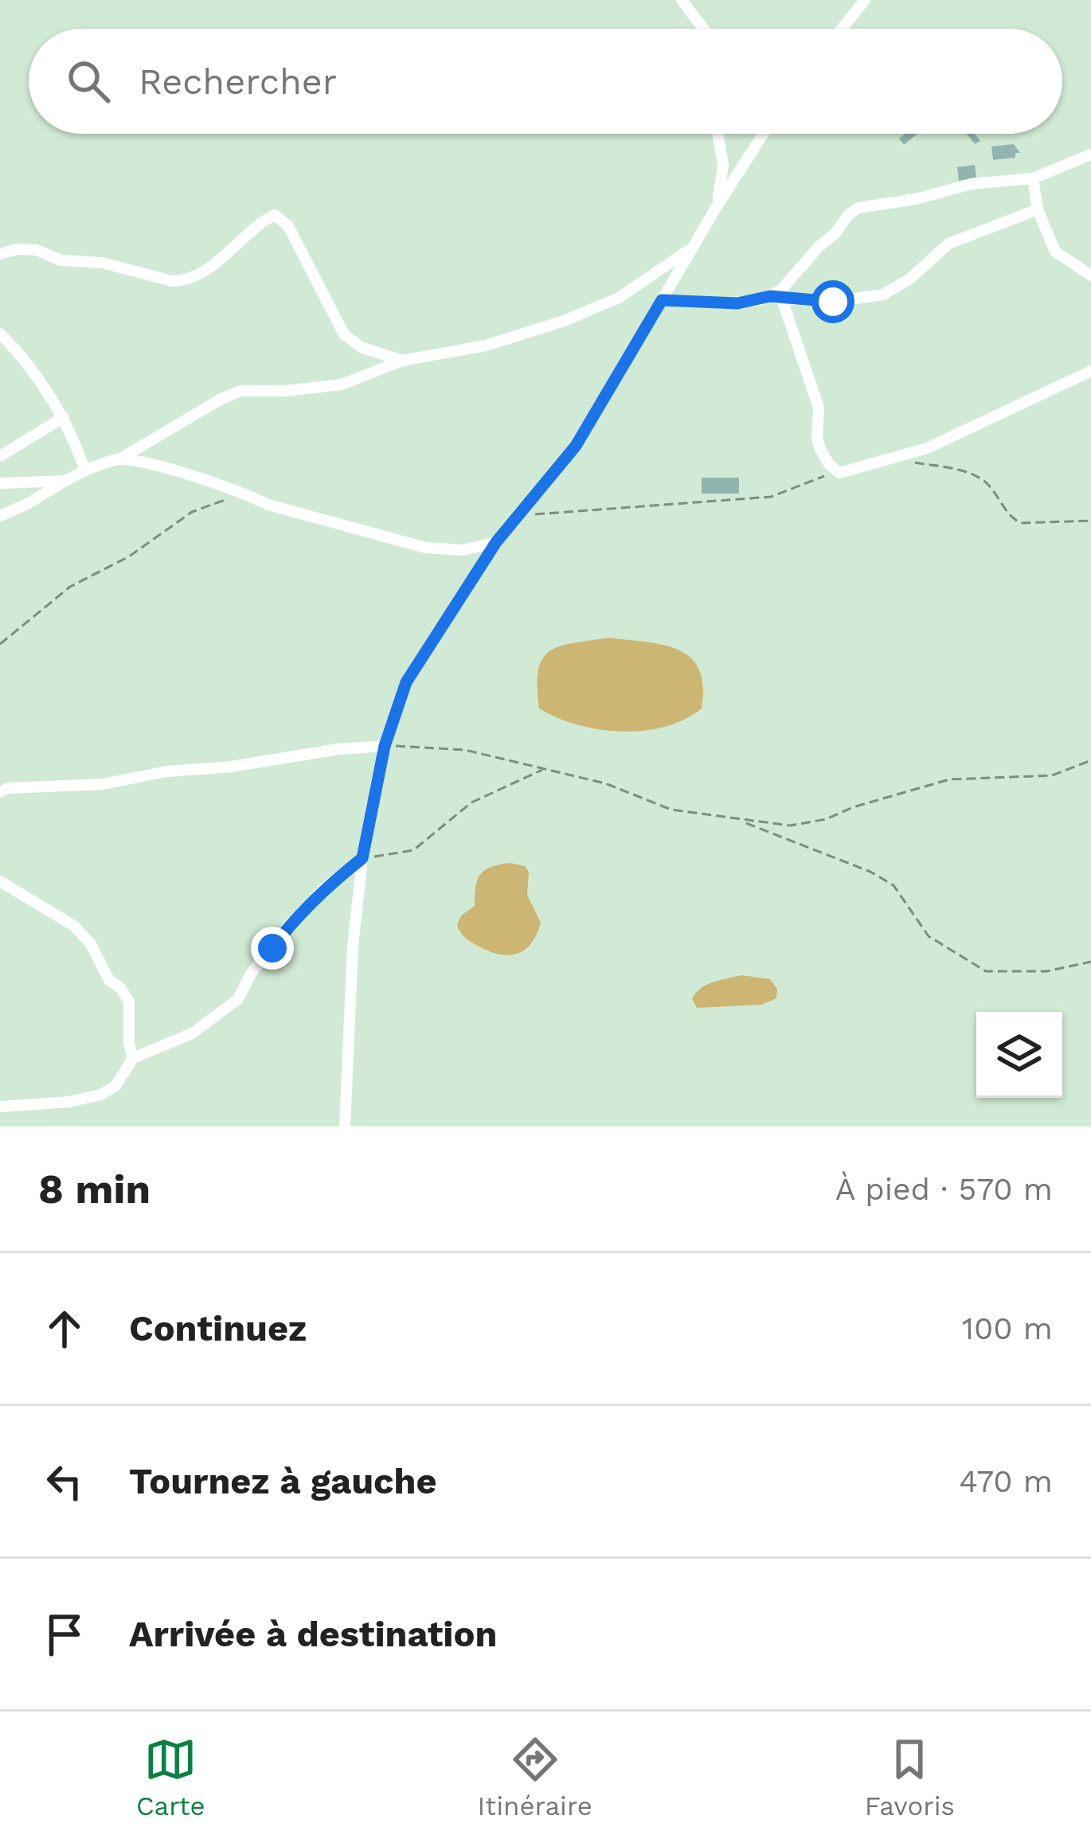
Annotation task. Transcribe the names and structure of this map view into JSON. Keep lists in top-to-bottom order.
{
  "page": {
    "search": "Rechercher",
    "heading": ["8 min", "À pied · 570 m"],
    "list": [
      ["Continuez", "100 m"],
      ["Tournez à gauche", "470 m"],
      "Arrivée à destination"
    ],
    "nav": ["Carte", "Itinéraire", "Favoris"]
  }
}
